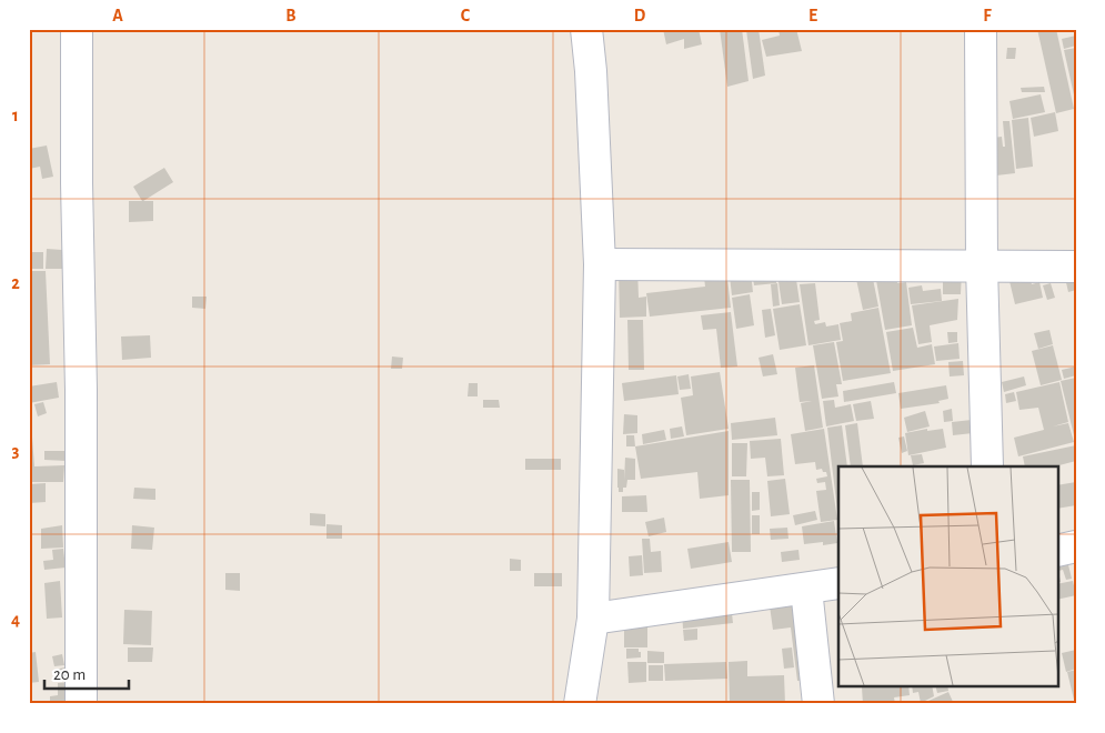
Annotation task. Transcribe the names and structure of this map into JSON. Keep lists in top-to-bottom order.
{
  "scale_bar": "20 m",
  "grid": {
    "columns": [
      "A",
      "B",
      "C",
      "D",
      "E",
      "F"
    ],
    "rows": [
      "1",
      "2",
      "3",
      "4"
    ]
  }
}
